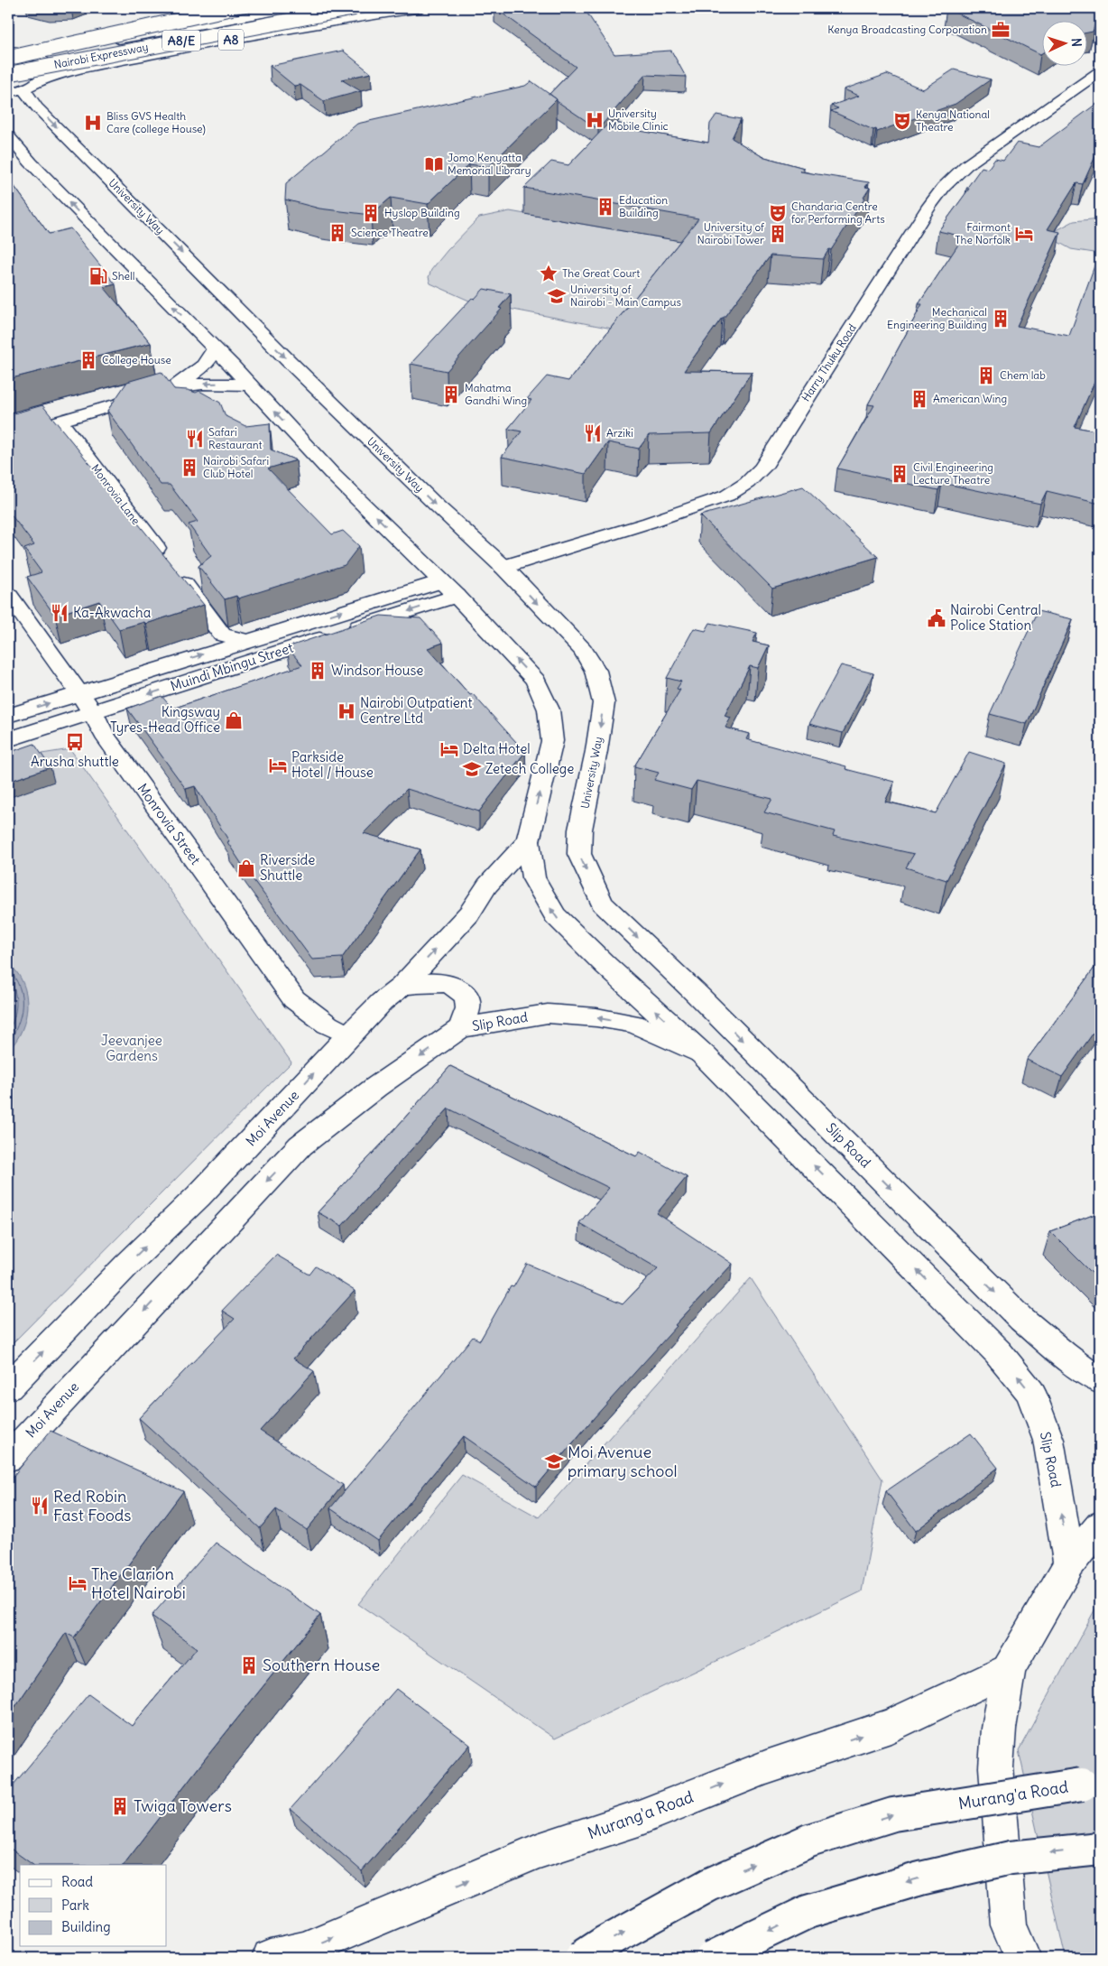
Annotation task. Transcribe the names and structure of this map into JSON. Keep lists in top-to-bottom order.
{
  "streets": {
    "main road": [
      "A8",
      "A8/E",
      "Nairobi Expressway",
      "University Way",
      "Harry Thuku Road",
      "Monrovia Lane",
      "Muindi Mbingu Street",
      "Monrovia Street",
      "Slip Road",
      "Moi Avenue",
      "Murang'a Road"
    ]
  },
  "crossings": [
    ["University Way", "Harry Thuku Road"],
    ["University Way", "Slip Road"],
    ["Monrovia Lane", "Muindi Mbingu Street"],
    ["Muindi Mbingu Street", "Monrovia Street"],
    ["Monrovia Street", "Moi Avenue"],
    ["Slip Road", "Moi Avenue"]
  ],
  "parks": ["Jeevanjee Gardens"],
  "places": {
    "office": ["Kenya Broadcasting Corporation"],
    "hospital": ["University Mobile Clinic", "Bliss GVS Health Care (college House)", "Nairobi Outpatient Centre Ltd"],
    "theatre": ["Kenya National Theatre", "Chandaria Centre for Performing Arts"],
    "library": ["Jomo Kenyatta Memorial Library"],
    "building": [
      "Education Building",
      "Hyslop Building",
      "Science Theatre",
      "University of Nairobi Tower",
      "Mechanical Engineering Building",
      "College House",
      "Chem lab",
      "Mahatma Gandhi Wing",
      "American Wing",
      "Nairobi Safari Club Hotel",
      "Civil Engineering Lecture Theatre",
      "Windsor House",
      "Southern House",
      "Twiga Towers"
    ],
    "hotel": [
      "Fairmont The Norfolk",
      "Delta Hotel",
      "Parkside Hotel / House",
      "The Clarion Hotel Nairobi"
    ],
    "place": ["The Great Court"],
    "fuel station": ["Shell"],
    "school or university": ["University of Nairobi - Main Campus", "Zetech College", "Moi Avenue primary school"],
    "restaurant": [
      "Arziki",
      "Safari Restaurant",
      "Ka-Akwacha",
      "Red Robin Fast Foods"
    ],
    "public building": ["Nairobi Central Police Station"],
    "shop": ["Kingsway Tyres-Head Office", "Riverside Shuttle"],
    "bus stop": ["Arusha shuttle"]
  },
  "legend": ["Road", "Park", "Building"],
  "north": "right"
}
